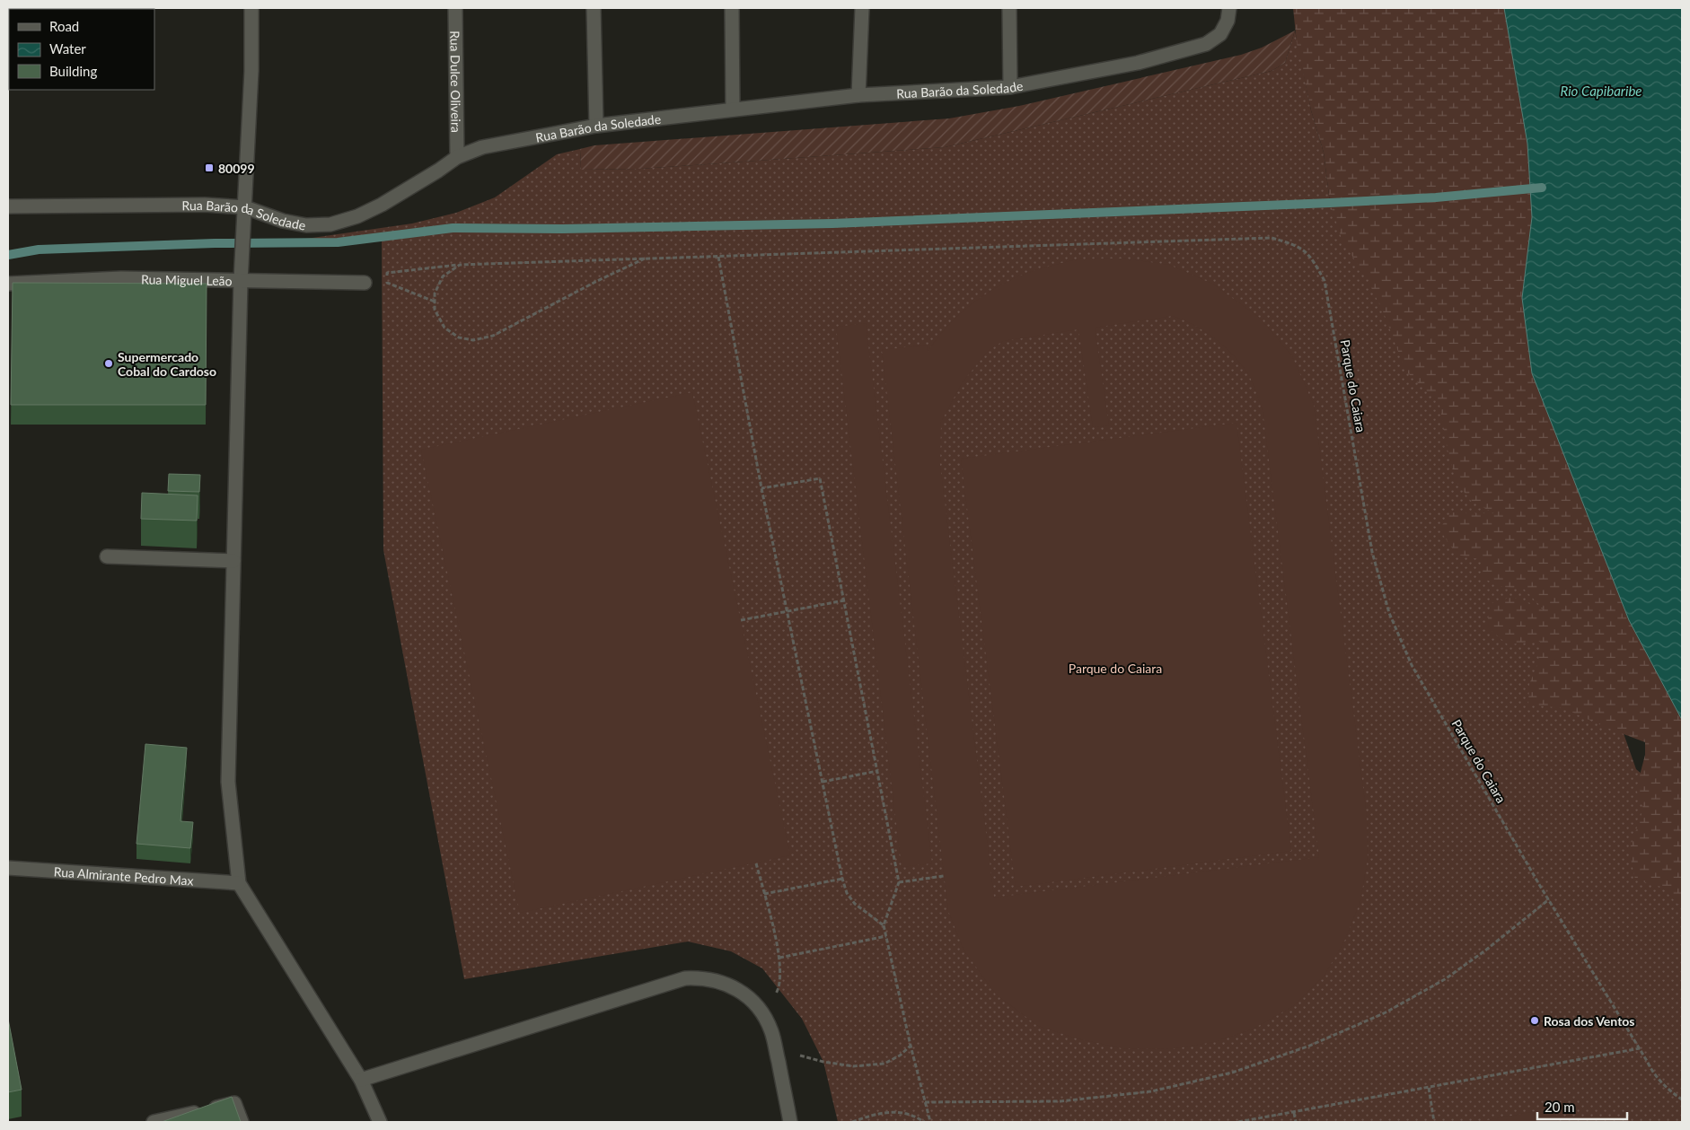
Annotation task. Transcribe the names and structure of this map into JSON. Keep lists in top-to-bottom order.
{
  "streets": {
    "street": [
      "Rua Dulce Oliveira",
      "Rua Barão da Soledade",
      "Rua Miguel Leão",
      "Rua Almirante Pedro Max"
    ],
    "path": ["Parque do Caiara"]
  },
  "crossings": [
    ["Rua Dulce Oliveira", "Rua Barão da Soledade"]
  ],
  "water": ["Rio Capibaribe"],
  "parks": ["Parque do Caiara"],
  "places": {
    "transit": ["80099"],
    "other": ["Supermercado Cobal do Cardoso", "Rosa dos Ventos"]
  },
  "legend": ["Road", "Water", "Building"],
  "scale_bar": "20 m"
}
